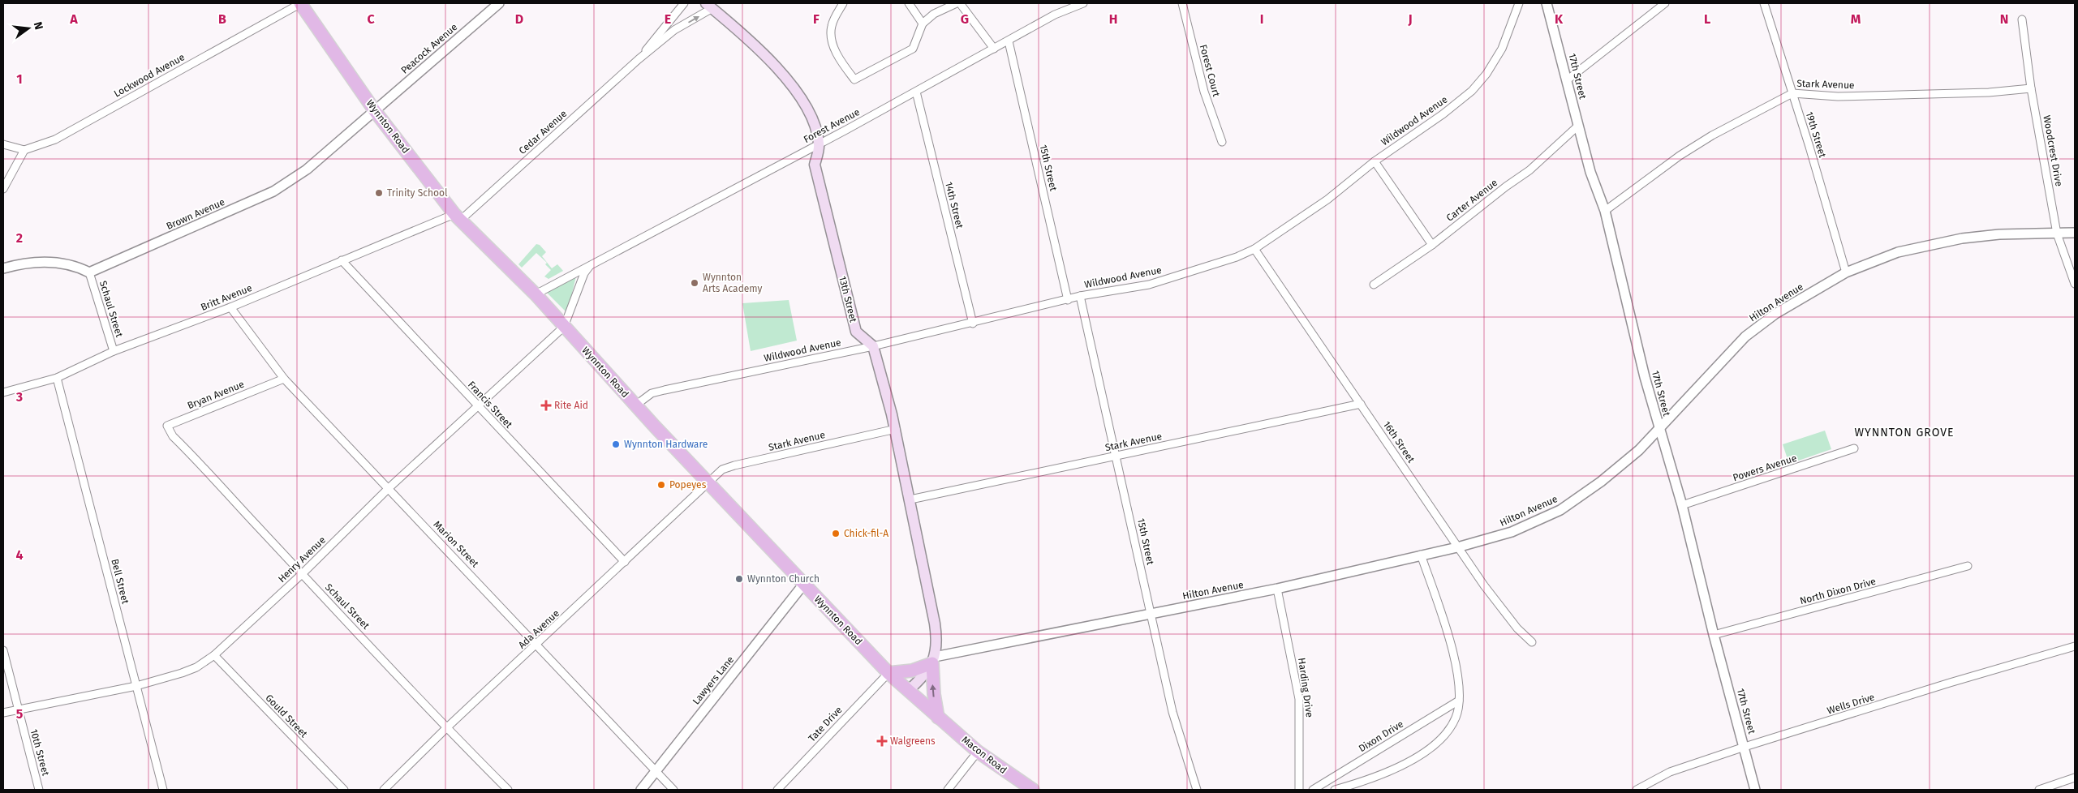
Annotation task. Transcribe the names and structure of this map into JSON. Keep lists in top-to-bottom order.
{
  "streets": {
    "main road": ["Wynnton Road", "13th Street", "Macon Road"],
    "street": [
      "Peacock Avenue",
      "Forest Court",
      "Lockwood Avenue",
      "17th Street",
      "Stark Avenue",
      "Wildwood Avenue",
      "Forest Avenue",
      "Cedar Avenue",
      "19th Street",
      "Woodcrest Drive",
      "15th Street",
      "Carter Avenue",
      "14th Street",
      "Brown Avenue",
      "Britt Avenue",
      "Hilton Avenue",
      "Schaul Street",
      "Bryan Avenue",
      "Francis Street",
      "16th Street",
      "Powers Avenue",
      "Marion Street",
      "Henry Avenue",
      "Bell Street",
      "North Dixon Drive",
      "Ada Avenue",
      "Lawyers Lane",
      "Harding Drive",
      "Wells Drive",
      "Gould Street",
      "Tate Drive",
      "Dixon Drive",
      "10th Street"
    ]
  },
  "crossings": [
    ["Peacock Avenue", "Wynnton Road"],
    ["Peacock Avenue", "Brown Avenue"],
    ["Lockwood Avenue", "Wynnton Road"],
    ["17th Street", "Stark Avenue"],
    ["17th Street", "Carter Avenue"],
    ["17th Street", "Hilton Avenue"],
    ["17th Street", "Powers Avenue"],
    ["17th Street", "North Dixon Drive"],
    ["17th Street", "Wells Drive"],
    ["Stark Avenue", "Wynnton Road"],
    ["Stark Avenue", "19th Street"],
    ["Stark Avenue", "Woodcrest Drive"],
    ["Stark Avenue", "15th Street"],
    ["Stark Avenue", "16th Street"],
    ["Stark Avenue", "Ada Avenue"],
    ["Wildwood Avenue", "Wynnton Road"],
    ["Wildwood Avenue", "15th Street"],
    ["Wildwood Avenue", "14th Street"],
    ["Wildwood Avenue", "13th Street"],
    ["Wildwood Avenue", "16th Street"],
    ["Forest Avenue", "Wynnton Road"],
    ["Forest Avenue", "15th Street"],
    ["Forest Avenue", "14th Street"],
    ["Forest Avenue", "13th Street"],
    ["Wynnton Road", "Cedar Avenue"],
    ["Wynnton Road", "Brown Avenue"],
    ["Wynnton Road", "Britt Avenue"],
    ["Wynnton Road", "Henry Avenue"],
    ["Wynnton Road", "Ada Avenue"],
    ["Wynnton Road", "Lawyers Lane"],
    ["Wynnton Road", "Tate Drive"],
    ["Wynnton Road", "Macon Road"],
    ["Cedar Avenue", "Britt Avenue"],
    ["19th Street", "Hilton Avenue"],
    ["Woodcrest Drive", "Hilton Avenue"],
    ["15th Street", "Hilton Avenue"],
    ["Brown Avenue", "Schaul Street"],
    ["Britt Avenue", "Schaul Street"],
    ["Britt Avenue", "Francis Street"],
    ["Britt Avenue", "Marion Street"],
    ["Britt Avenue", "Bell Street"],
    ["Hilton Avenue", "16th Street"],
    ["Hilton Avenue", "Harding Drive"],
    ["Schaul Street", "Bryan Avenue"],
    ["Schaul Street", "Henry Avenue"],
    ["Schaul Street", "Ada Avenue"],
    ["Bryan Avenue", "Marion Street"],
    ["Francis Street", "Henry Avenue"],
    ["Francis Street", "Ada Avenue"],
    ["Marion Street", "Henry Avenue"],
    ["Marion Street", "Ada Avenue"],
    ["Marion Street", "Lawyers Lane"],
    ["Henry Avenue", "Bell Street"],
    ["Henry Avenue", "Gould Street"],
    ["Henry Avenue", "10th Street"]
  ],
  "districts": ["WYNNTON GROVE"],
  "places": {
    "other": [
      "Trinity School",
      "Wynnton Arts Academy",
      "Wynnton Hardware",
      "Popeyes",
      "Chick-fil-A",
      "Wynnton Church"
    ],
    "health": ["Rite Aid", "Walgreens"]
  },
  "north": "right",
  "grid": {
    "columns": [
      "A",
      "B",
      "C",
      "D",
      "E",
      "F",
      "G",
      "H",
      "I",
      "J",
      "K",
      "L",
      "M",
      "N"
    ],
    "rows": [
      "1",
      "2",
      "3",
      "4",
      "5"
    ]
  }
}
